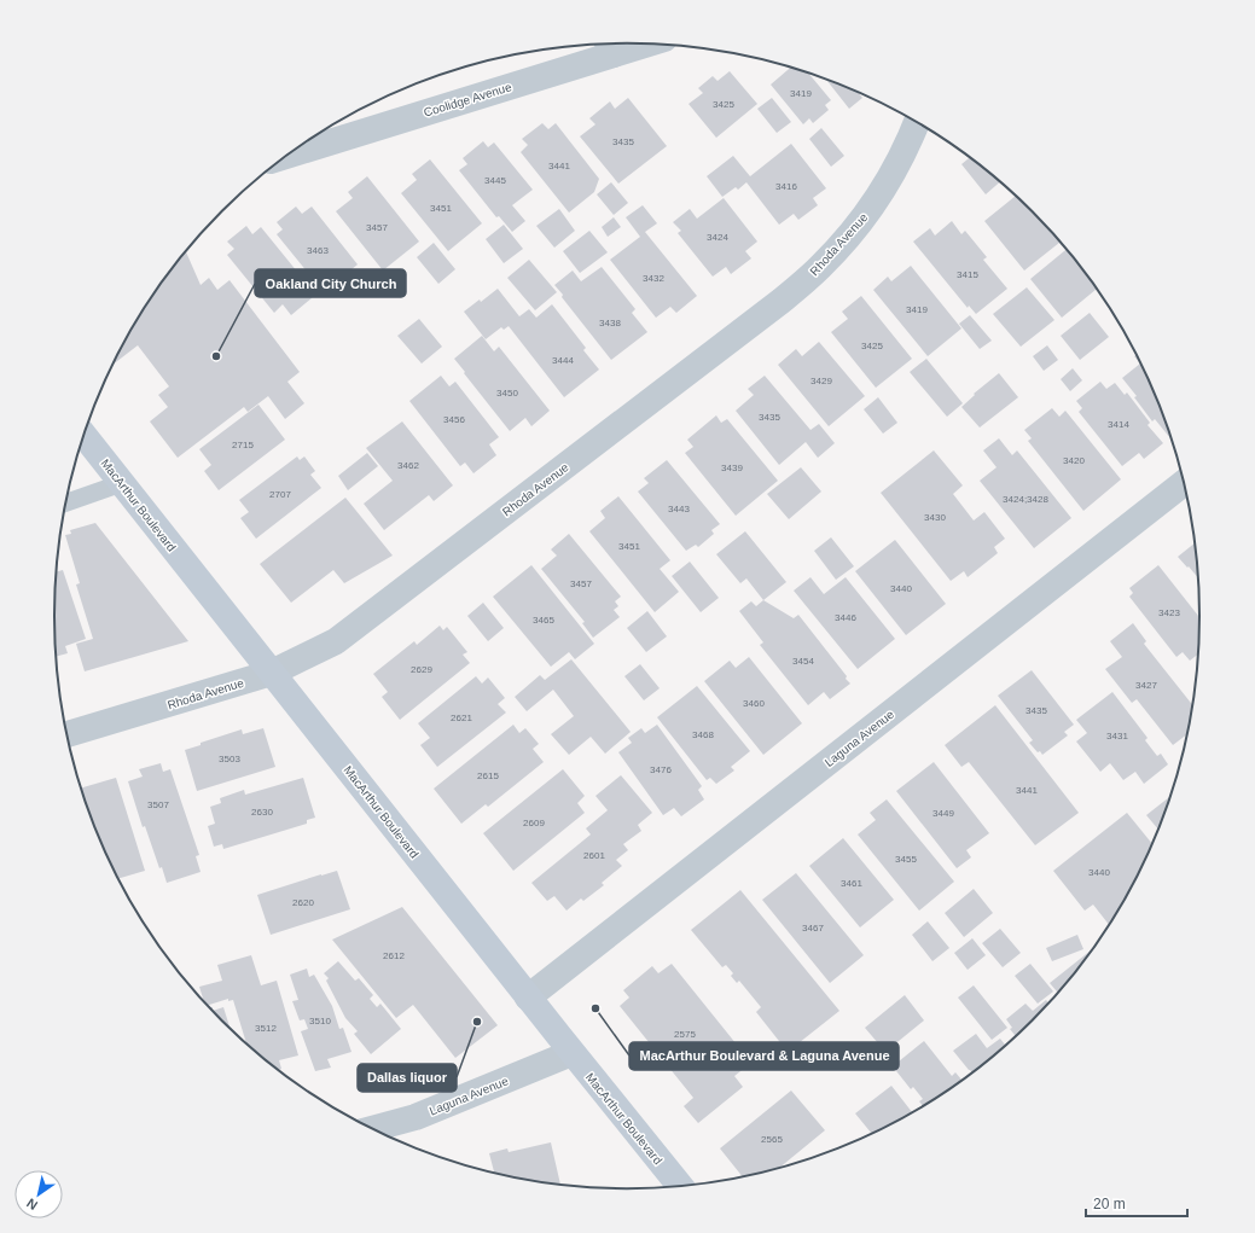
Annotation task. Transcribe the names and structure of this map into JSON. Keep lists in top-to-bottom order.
{
  "streets": {
    "main road": ["MacArthur Boulevard"],
    "street": ["Coolidge Avenue", "Rhoda Avenue", "Laguna Avenue"]
  },
  "crossings": [
    ["Rhoda Avenue", "MacArthur Boulevard"],
    ["MacArthur Boulevard", "Laguna Avenue"]
  ],
  "places": ["Oakland City Church", "MacArthur Boulevard & Laguna Avenue", "Dallas liquor"],
  "house_numbers": [
    "3419",
    "3425",
    "3435",
    "3441",
    "3445",
    "3416",
    "3451",
    "3457",
    "3424",
    "3463",
    "3415",
    "3432",
    "3419",
    "3438",
    "3425",
    "3444",
    "3429",
    "3450",
    "3435",
    "3456",
    "3414",
    "2715",
    "3420",
    "3462",
    "3439",
    "2707",
    "3424;3428",
    "3443",
    "3430",
    "3451",
    "3457",
    "3440",
    "3423",
    "3446",
    "3465",
    "3454",
    "2629",
    "3427",
    "3460",
    "3435",
    "2621",
    "3468",
    "3431",
    "3503",
    "3476",
    "2615",
    "3441",
    "3507",
    "2630",
    "3449",
    "2609",
    "2601",
    "3455",
    "3440",
    "3461",
    "2620",
    "3467",
    "2612",
    "3510",
    "3512",
    "2575",
    "2565"
  ],
  "scale_bar": "20 m",
  "north": "bottom left"
}
